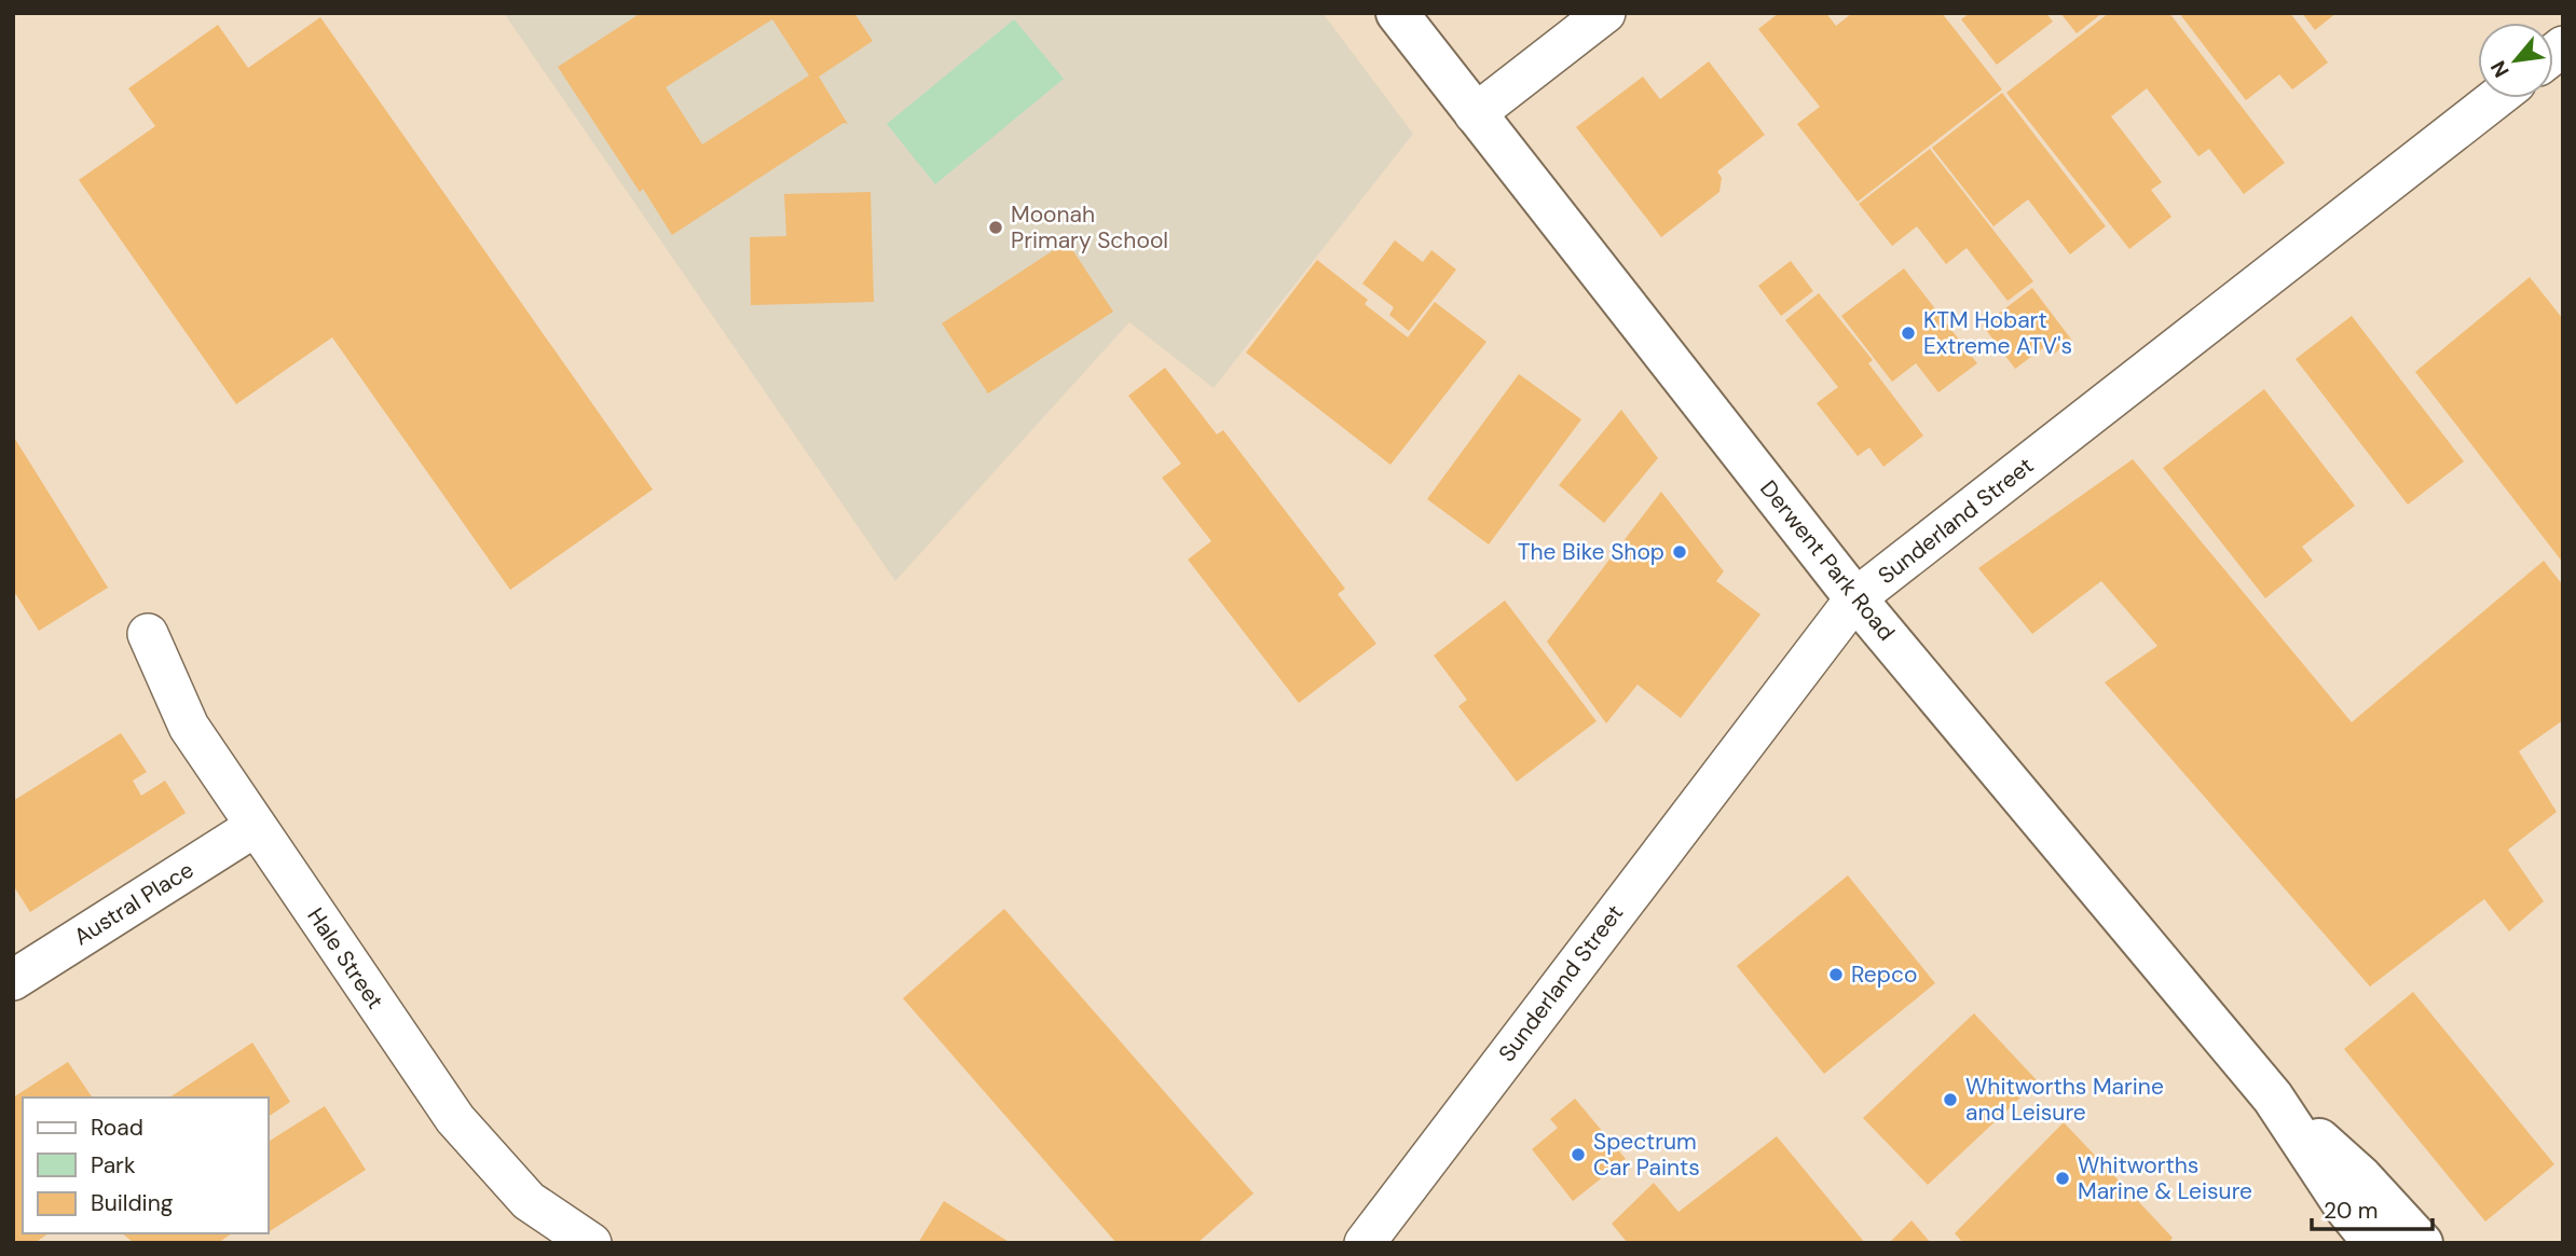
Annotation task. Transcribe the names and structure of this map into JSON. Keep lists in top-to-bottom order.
{
  "streets": {
    "street": [
      "Sunderland Street",
      "Derwent Park Road",
      "Austral Place",
      "Hale Street"
    ]
  },
  "crossings": [
    ["Sunderland Street", "Derwent Park Road"],
    ["Austral Place", "Hale Street"]
  ],
  "places": [
    "Moonah Primary School",
    "KTM Hobart Extreme ATV's",
    "The Bike Shop",
    "Repco",
    "Whitworths Marine and Leisure",
    "Spectrum Car Paints",
    "Whitworths Marine & Leisure"
  ],
  "legend": ["Road", "Park", "Building"],
  "scale_bar": "20 m",
  "north": "bottom left"
}
